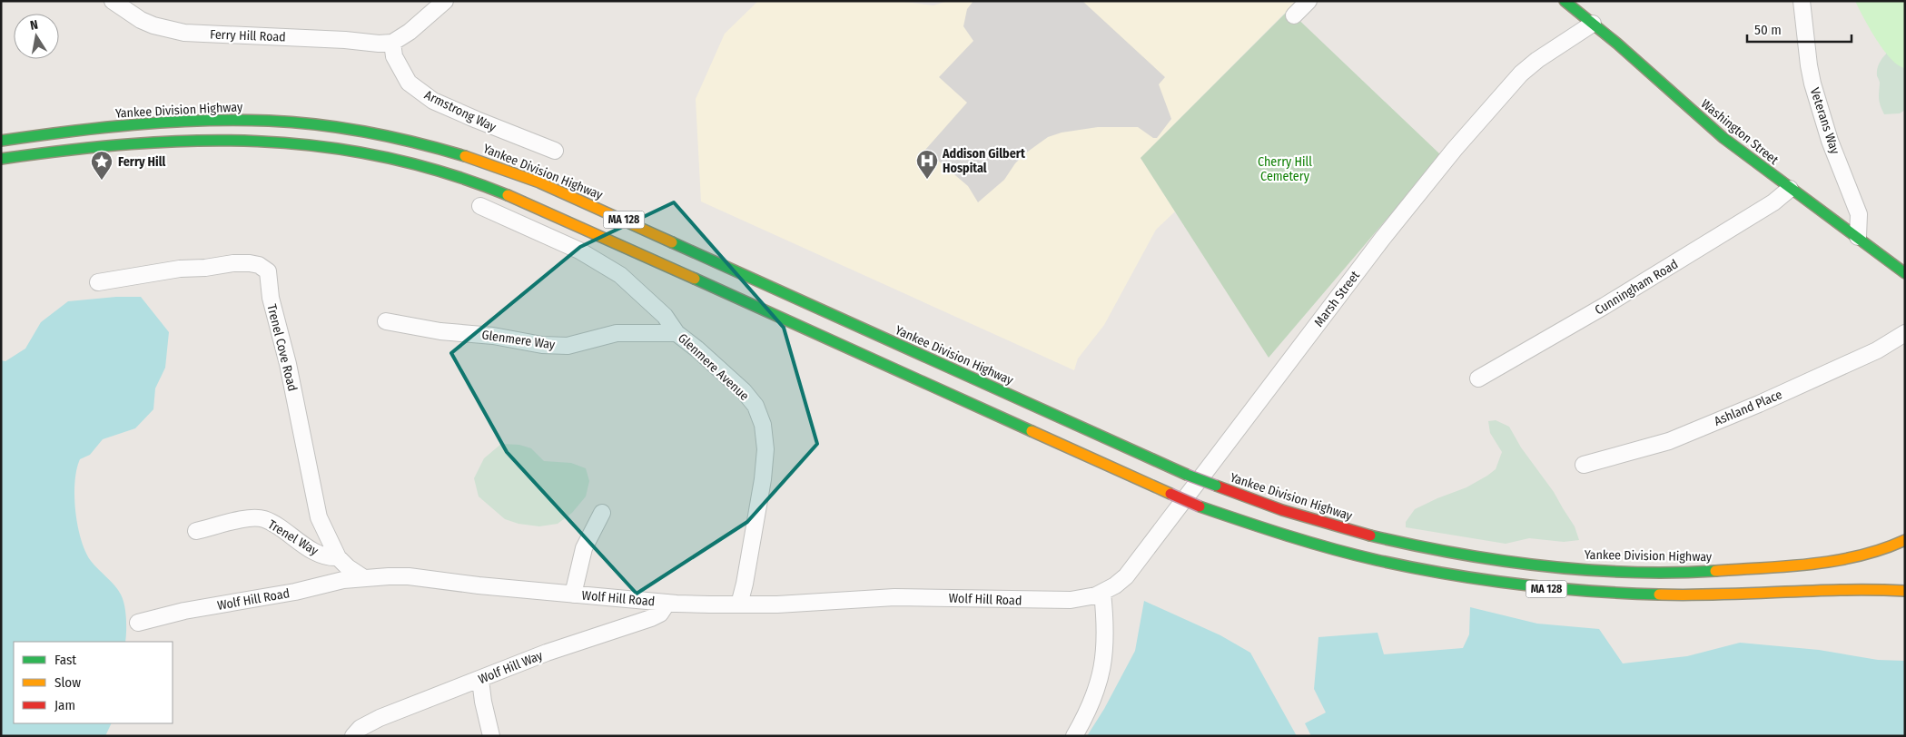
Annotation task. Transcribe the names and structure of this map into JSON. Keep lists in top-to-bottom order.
{
  "streets": {
    "main road": ["Yankee Division Highway", "Washington Street", "MA 128"],
    "street": [
      "Ferry Hill Road",
      "Armstrong Way",
      "Veterans Way",
      "Cunningham Road",
      "Marsh Street",
      "Glenmere Way",
      "Trenel Cove Road",
      "Glenmere Avenue",
      "Ashland Place",
      "Trenel Way",
      "Wolf Hill Road",
      "Wolf Hill Way"
    ]
  },
  "crossings": [
    ["Ferry Hill Road", "Armstrong Way"],
    ["Veterans Way", "Washington Street"],
    ["Washington Street", "Cunningham Road"],
    ["Washington Street", "Marsh Street"],
    ["Marsh Street", "Wolf Hill Road"],
    ["Glenmere Way", "Glenmere Avenue"],
    ["Trenel Cove Road", "Trenel Way"],
    ["Trenel Cove Road", "Wolf Hill Road"],
    ["Glenmere Avenue", "Wolf Hill Road"],
    ["Wolf Hill Road", "Wolf Hill Way"]
  ],
  "parks": ["Cherry Hill Cemetery"],
  "places": {
    "hospital": ["Addison Gilbert Hospital"],
    "place": ["Ferry Hill"]
  },
  "legend": ["Fast", "Slow", "Jam"],
  "scale_bar": "50 m",
  "north": "top"
}
